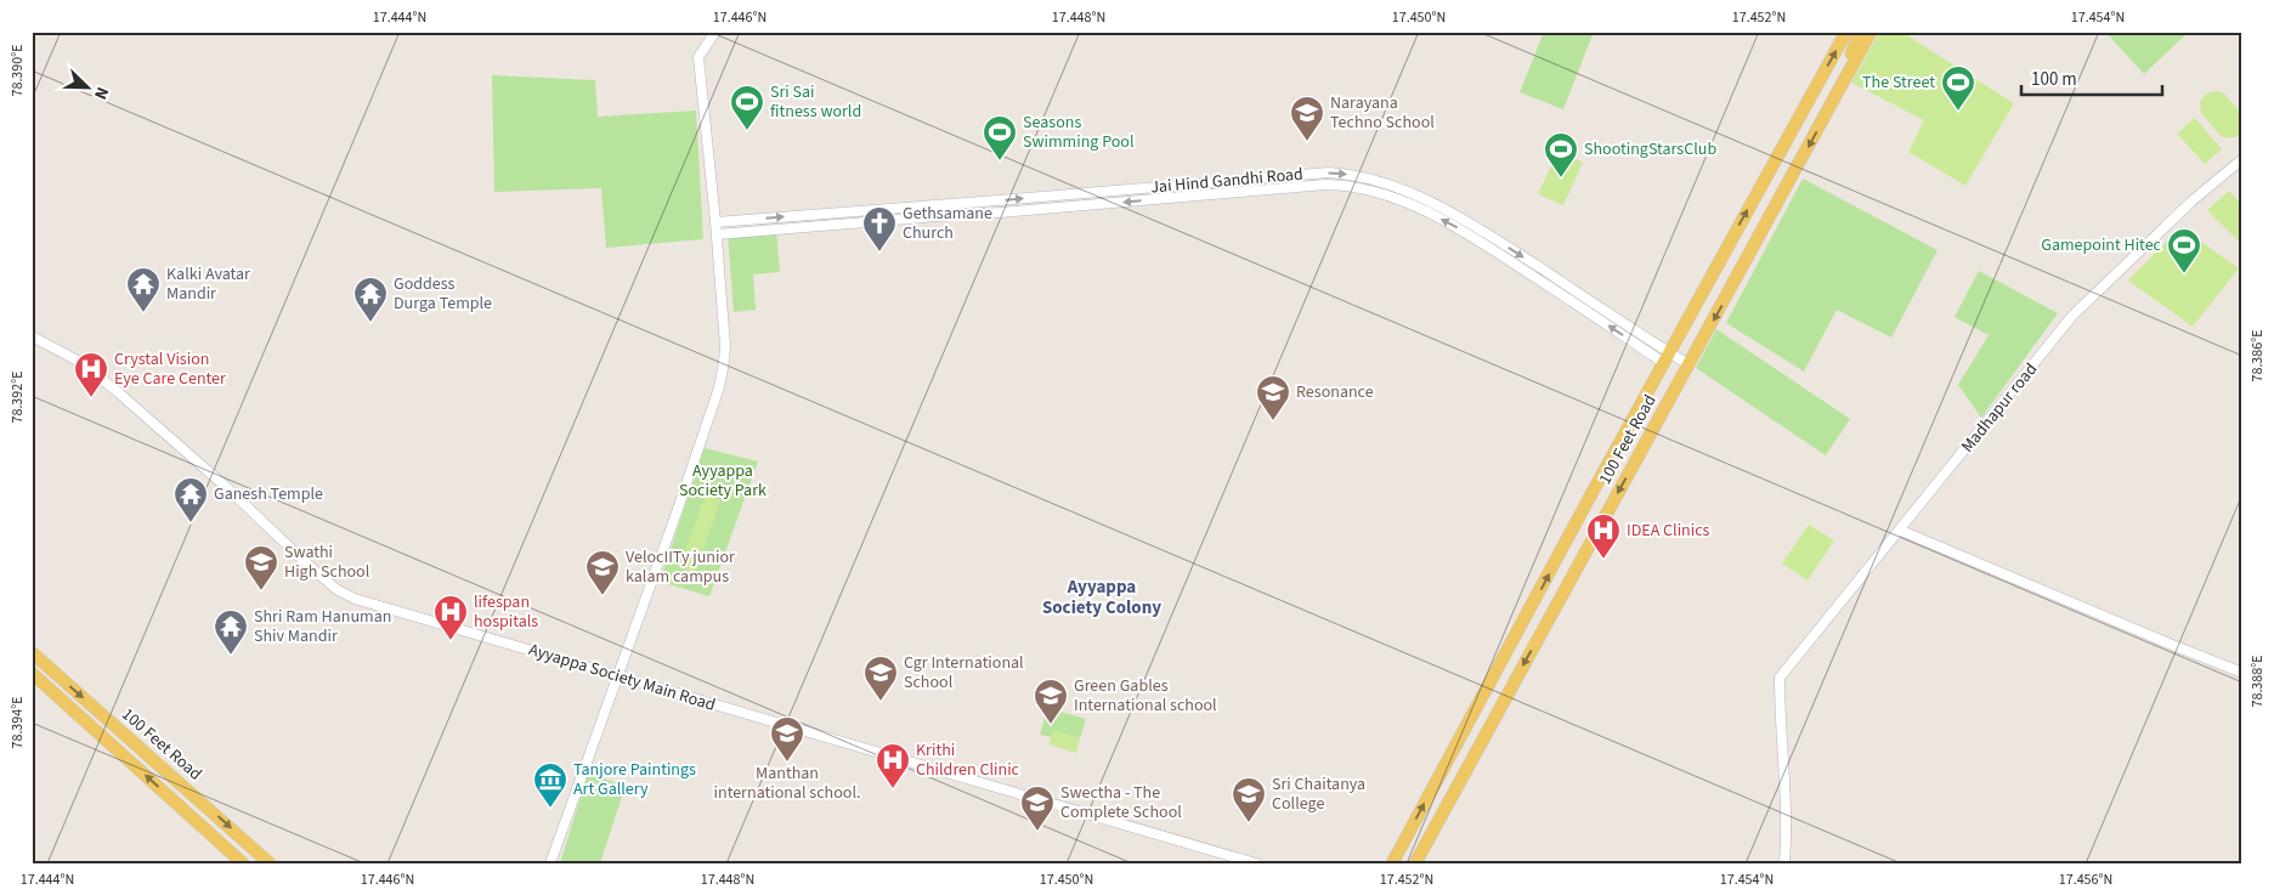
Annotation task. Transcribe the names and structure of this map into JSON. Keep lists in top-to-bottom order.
{
  "streets": {
    "main road": ["100 Feet Road"],
    "street": ["Jai Hind Gandhi Road", "Madhapur road", "Ayyappa Society Main Road"]
  },
  "crossings": [
    ["Jai Hind Gandhi Road", "100 Feet Road"]
  ],
  "districts": ["Ayyappa Society Colony"],
  "parks": ["Ayyappa Society Park"],
  "places": {
    "sports": [
      "The Street",
      "Sri Sai fitness world",
      "Seasons Swimming Pool",
      "ShootingStarsClub",
      "Gamepoint Hitec"
    ],
    "school or university": [
      "Narayana Techno School",
      "Resonance",
      "Swathi High School",
      "VelocIITy junior kalam campus",
      "Cgr International School",
      "Green Gables International school",
      "Manthan international school.",
      "Sri Chaitanya College",
      "Swectha - The Complete School"
    ],
    "church": ["Gethsamane Church"],
    "temple": [
      "Kalki Avatar Mandir",
      "Goddess Durga Temple",
      "Ganesh Temple",
      "Shri Ram Hanuman Shiv Mandir"
    ],
    "hospital": [
      "Crystal Vision Eye Care Center",
      "IDEA Clinics",
      "lifespan hospitals",
      "Krithi Children Clinic"
    ],
    "museum": ["Tanjore Paintings Art Gallery"]
  },
  "scale_bar": "100 m",
  "north": "bottom right",
  "coordinates": [
    "17.444°N",
    "17.446°N",
    "17.448°N",
    "17.450°N",
    "17.452°N",
    "17.454°N",
    "78.390°E",
    "78.386°E",
    "78.392°E",
    "78.388°E",
    "78.394°E",
    "17.456°N"
  ]
}
